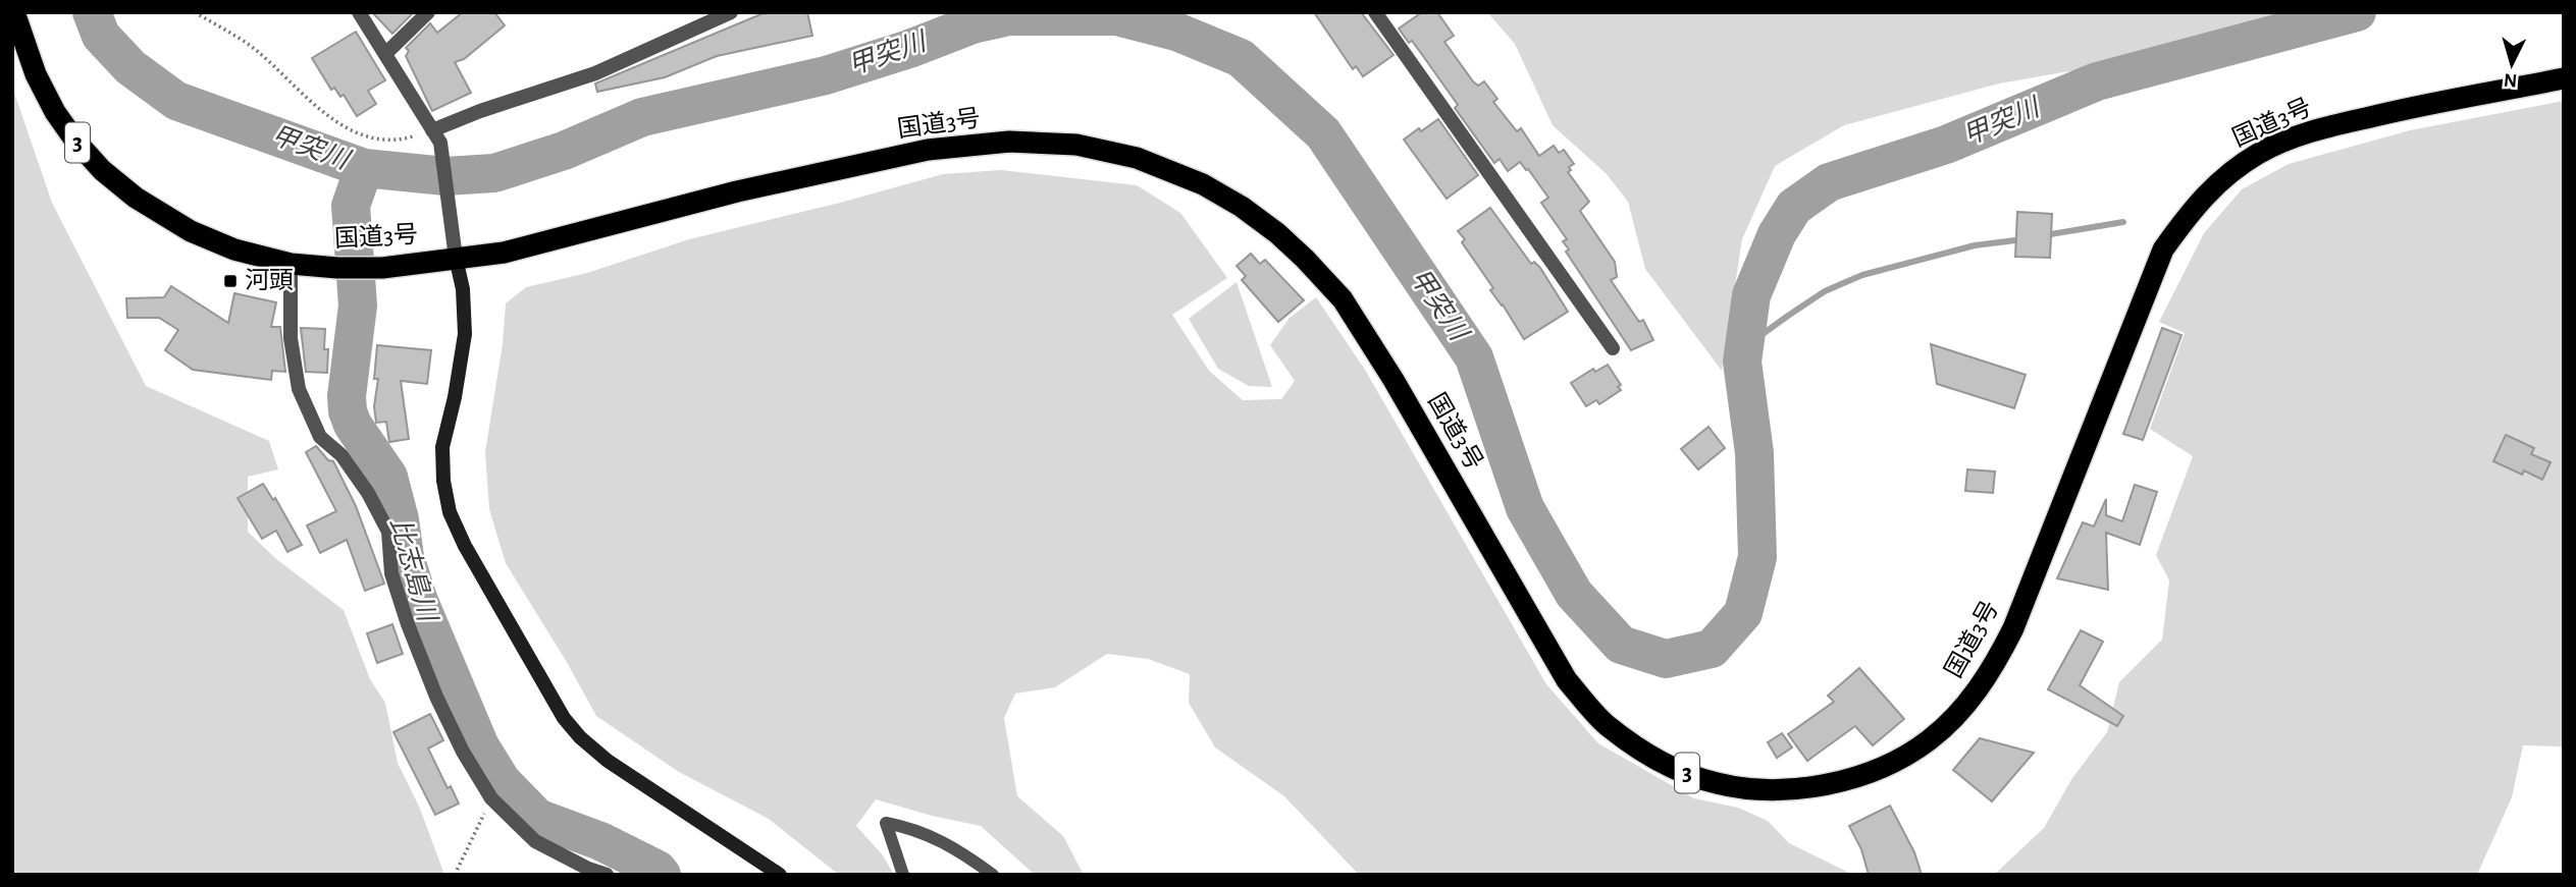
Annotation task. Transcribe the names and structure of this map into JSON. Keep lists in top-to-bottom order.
{
  "streets": {
    "highway": ["国道3号", "3"]
  },
  "water": ["甲突川", "比志島川"],
  "places": {
    "transit": ["河頭"]
  },
  "north": "bottom"
}
